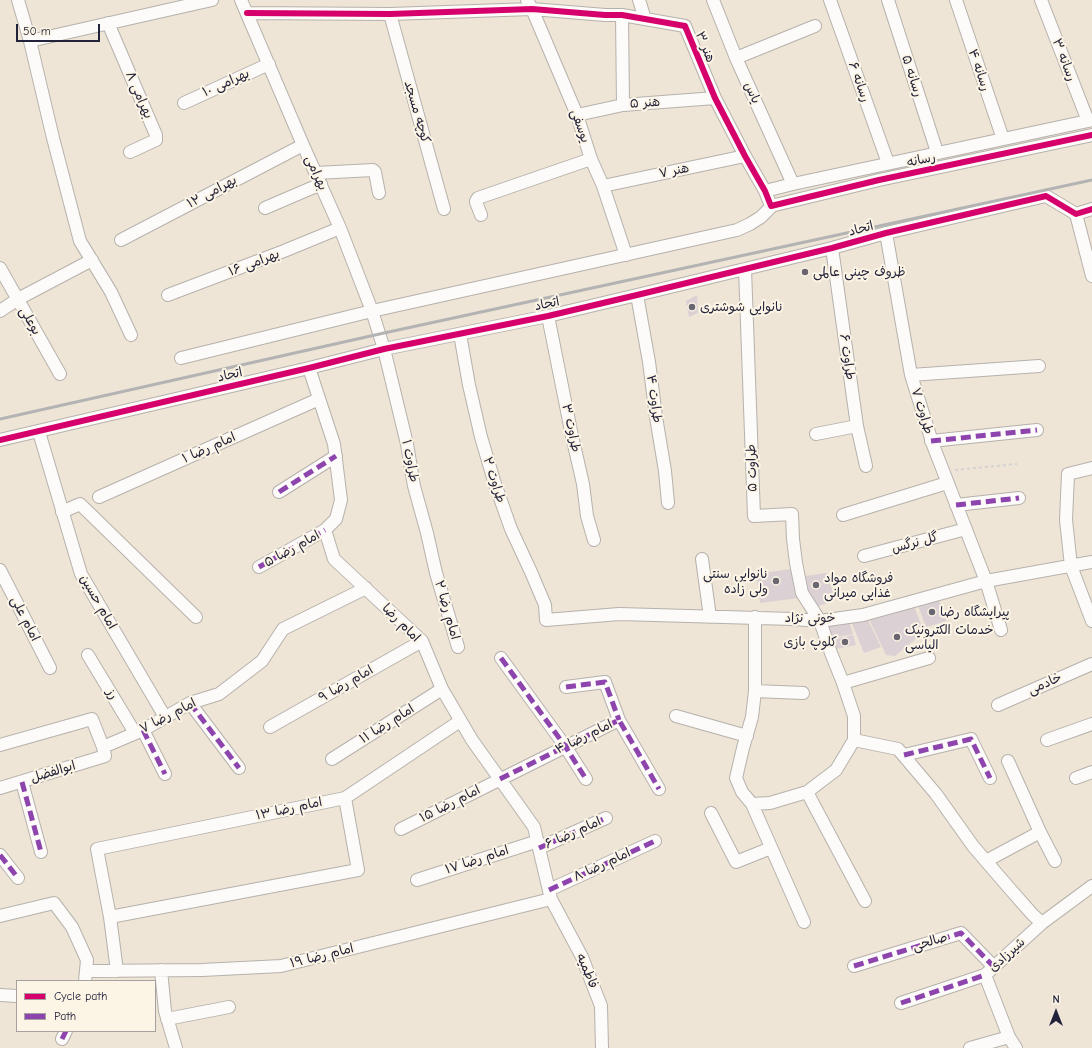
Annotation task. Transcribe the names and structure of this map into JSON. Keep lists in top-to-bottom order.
{
  "streets": {
    "street": [
      "هنر ۳",
      "رسانه ۳",
      "رسانه ۴",
      "رسانه ۵",
      "رسانه ۶",
      "بهرامی ۱۰",
      "یاس",
      "بهرامی ۸",
      "هنر ۵",
      "کوچه مسجد",
      "یوسفی",
      "رسانه",
      "هنر ۷",
      "بهرامی",
      "بهرامی ۱۲",
      "اتحاد",
      "بهرامی ۱۶",
      "بوعلی",
      "طراوت ۶",
      "طراوت ۴",
      "طراوت ۷",
      "طراوت ۳",
      "امام رضا ۱",
      "طراوت ۱",
      "طراوت ۵",
      "طراوت ۲",
      "گل نرگس",
      "امام رضا ۵",
      "امام حسین",
      "امام رضا ۲",
      "خونی نژاد",
      "امام علی",
      "امام رضا",
      "امام رضا ۹",
      "خادمی",
      "رز",
      "امام رضا ۷",
      "امام رضا ۱۱",
      "امام رضا ۴",
      "ابوالفضل",
      "امام رضا ۱۵",
      "امام رضا ۱۳",
      "امام رضا ۶",
      "امام رضا ۱۷",
      "امام رضا ۸",
      "صالحی",
      "شیرزادی",
      "امام رضا ۱۹",
      "فاطمیه"
    ]
  },
  "crossings": [
    ["هنر ۳", "هنر ۵"],
    ["هنر ۳", "کوچه مسجد"],
    ["هنر ۳", "یوسفی"],
    ["هنر ۳", "رسانه"],
    ["هنر ۳", "هنر ۷"],
    ["هنر ۳", "بهرامی"],
    ["رسانه ۳", "رسانه"],
    ["رسانه ۴", "رسانه"],
    ["رسانه ۵", "رسانه"],
    ["رسانه ۶", "رسانه"],
    ["بهرامی ۱۰", "بهرامی"],
    ["یاس", "رسانه"],
    ["هنر ۵", "یوسفی"],
    ["یوسفی", "هنر ۷"],
    ["بهرامی", "بهرامی ۱۲"],
    ["بهرامی", "اتحاد"],
    ["بهرامی", "بهرامی ۱۶"],
    ["بهرامی", "طراوت ۱"],
    ["اتحاد", "طراوت ۶"],
    ["اتحاد", "طراوت ۴"],
    ["اتحاد", "طراوت ۷"],
    ["اتحاد", "طراوت ۳"],
    ["اتحاد", "طراوت ۱"],
    ["اتحاد", "طراوت ۵"],
    ["اتحاد", "طراوت ۲"],
    ["اتحاد", "امام حسین"],
    ["طراوت ۷", "گل نرگس"],
    ["طراوت ۷", "خونی نژاد"],
    ["طراوت ۱", "امام رضا ۲"],
    ["طراوت ۵", "خونی نژاد"],
    ["طراوت ۲", "خونی نژاد"],
    ["امام رضا ۵", "امام رضا"],
    ["امام حسین", "امام رضا ۷"],
    ["امام رضا", "امام رضا ۹"],
    ["امام رضا", "امام رضا ۷"],
    ["امام رضا", "امام رضا ۱۱"],
    ["امام رضا", "امام رضا ۴"],
    ["امام رضا", "امام رضا ۱۵"],
    ["امام رضا", "امام رضا ۱۳"],
    ["امام رضا", "امام رضا ۶"],
    ["امام رضا", "امام رضا ۱۷"],
    ["امام رضا", "امام رضا ۸"],
    ["امام رضا", "امام رضا ۱۹"],
    ["امام رضا", "فاطمیه"],
    ["رز", "امام رضا ۷"],
    ["امام رضا ۷", "ابوالفضل"],
    ["امام رضا ۴", "امام رضا ۱۵"],
    ["امام رضا ۶", "امام رضا ۱۷"],
    ["امام رضا ۸", "امام رضا ۱۹"],
    ["امام رضا ۸", "فاطمیه"],
    ["صالحی", "شیرزادی"],
    ["امام رضا ۱۹", "فاطمیه"]
  ],
  "places": [
    "ظروف چینی عالمی",
    "نانوایی شوشتری",
    "نانوایی سنتی ولی زاده",
    "فروشگاه مواد غذایی میرانی",
    "پیرایشگاه رضا",
    "خدمات الکترونیک الیاسی",
    "کلوپ بازی"
  ],
  "legend": ["Cycle path", "Path"],
  "scale_bar": "50 m",
  "north": "top"
}
